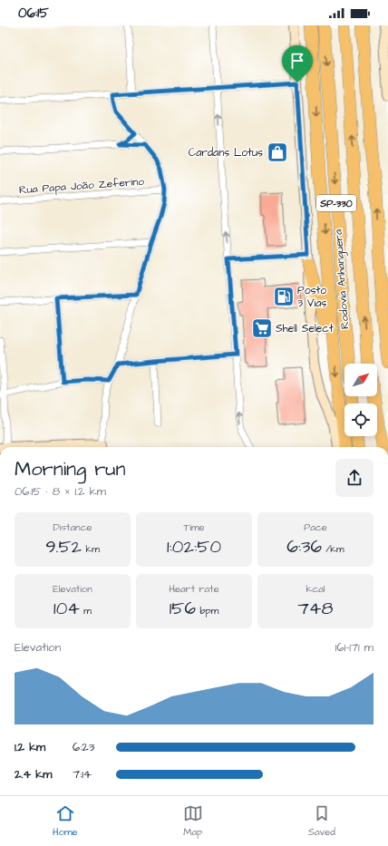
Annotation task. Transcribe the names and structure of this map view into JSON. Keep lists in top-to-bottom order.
{
  "streets": {
    "highway": ["SP-330", "Rodovia Anhanguera"],
    "street": ["Rua Papa João Zeferino"]
  },
  "places": {
    "shop": ["Cardans Lotus"],
    "fuel station": ["Posto 3 Vias"],
    "supermarket": ["Shell Select"]
  },
  "north": "top right",
  "page": {
    "status": "06:15",
    "heading": ["Morning run", "06:15 · 8 × 1.2 km"],
    "stats": [
      ["Distance", "9.52 km"],
      ["Time", "1:02:50"],
      ["Pace", "6:36 /km"],
      ["Elevation", "104 m"],
      ["Heart rate", "156 bpm"],
      ["kcal", "748"]
    ],
    "chart": ["Elevation", "161–171 m"],
    "list": [
      {
        "name": "1.2 km",
        "note": "6:23"
      },
      {
        "name": "2.4 km",
        "note": "7:14"
      }
    ],
    "tabs": ["Home", "Map", "Saved"]
  }
}
